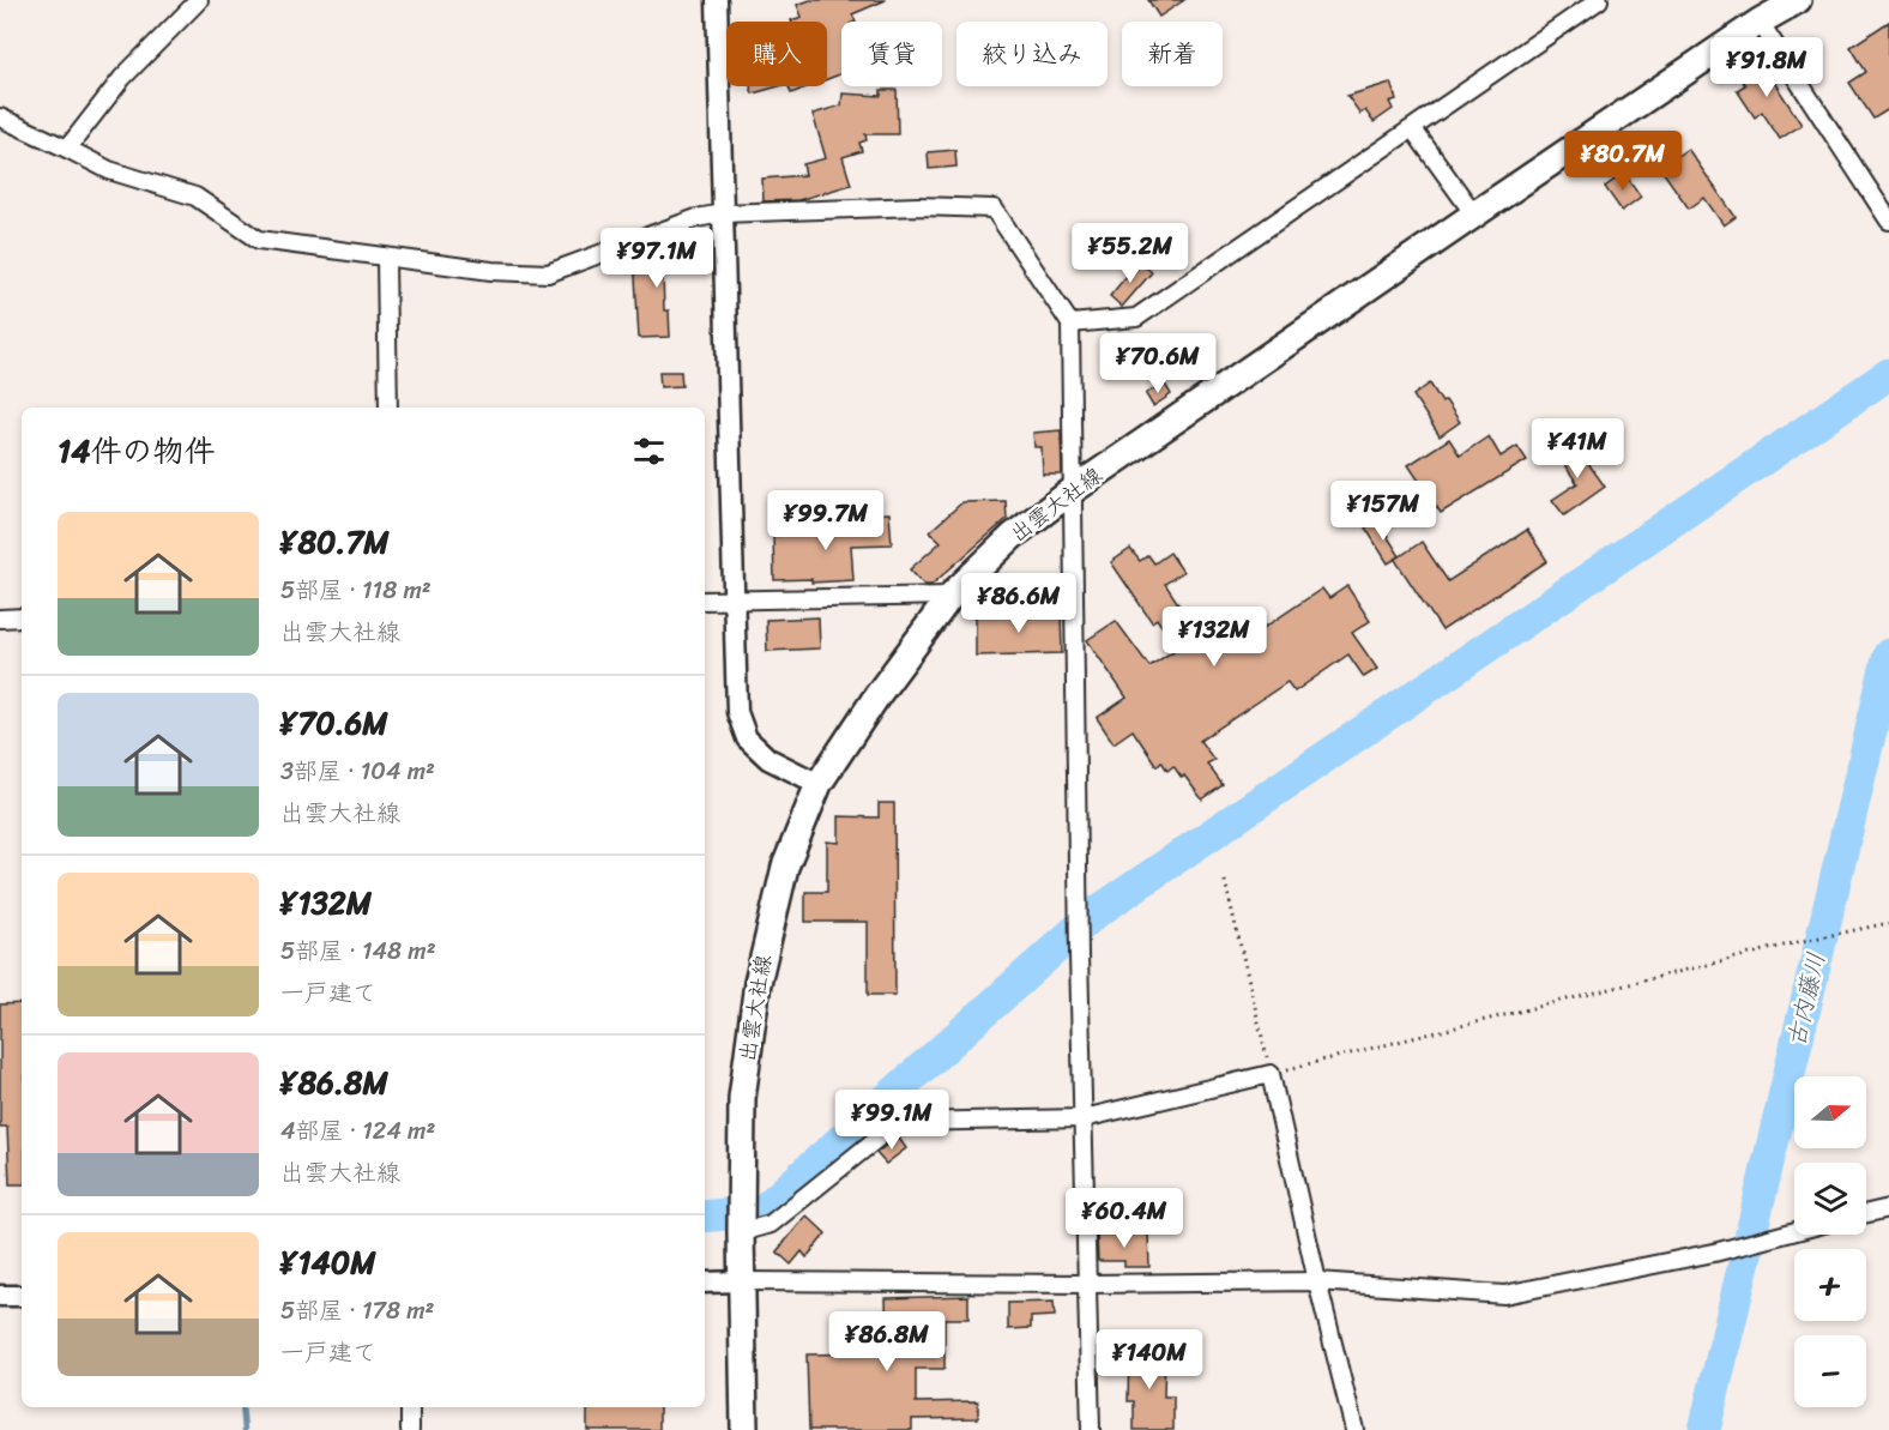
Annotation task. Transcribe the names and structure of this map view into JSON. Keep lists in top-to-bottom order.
{
  "streets": {
    "main road": ["出雲大社線"]
  },
  "water": ["古内藤川"],
  "north": "right",
  "page": {
    "chip": [
      "購入",
      "賃貸",
      "絞り込み",
      "新着"
    ],
    "price": [
      "¥91.8M",
      "¥80.7M",
      "¥55.2M",
      "¥97.1M",
      "¥70.6M",
      "¥41M",
      "¥157M",
      "¥99.7M",
      "¥86.6M",
      "¥132M",
      "¥99.1M",
      "¥60.4M",
      "¥86.8M",
      "¥140M"
    ],
    "heading": "14件の物件",
    "list": [
      {
        "name": "¥80.7M",
        "note": "5部屋 · 118 m² · 出雲大社線"
      },
      {
        "name": "¥70.6M",
        "note": "3部屋 · 104 m² · 出雲大社線"
      },
      {
        "name": "¥132M",
        "note": "5部屋 · 148 m² · 一戸建て"
      },
      {
        "name": "¥86.8M",
        "note": "4部屋 · 124 m² · 出雲大社線"
      },
      {
        "name": "¥140M",
        "note": "5部屋 · 178 m² · 一戸建て"
      }
    ],
    "map_buttons": ["+", "−"]
  }
}
